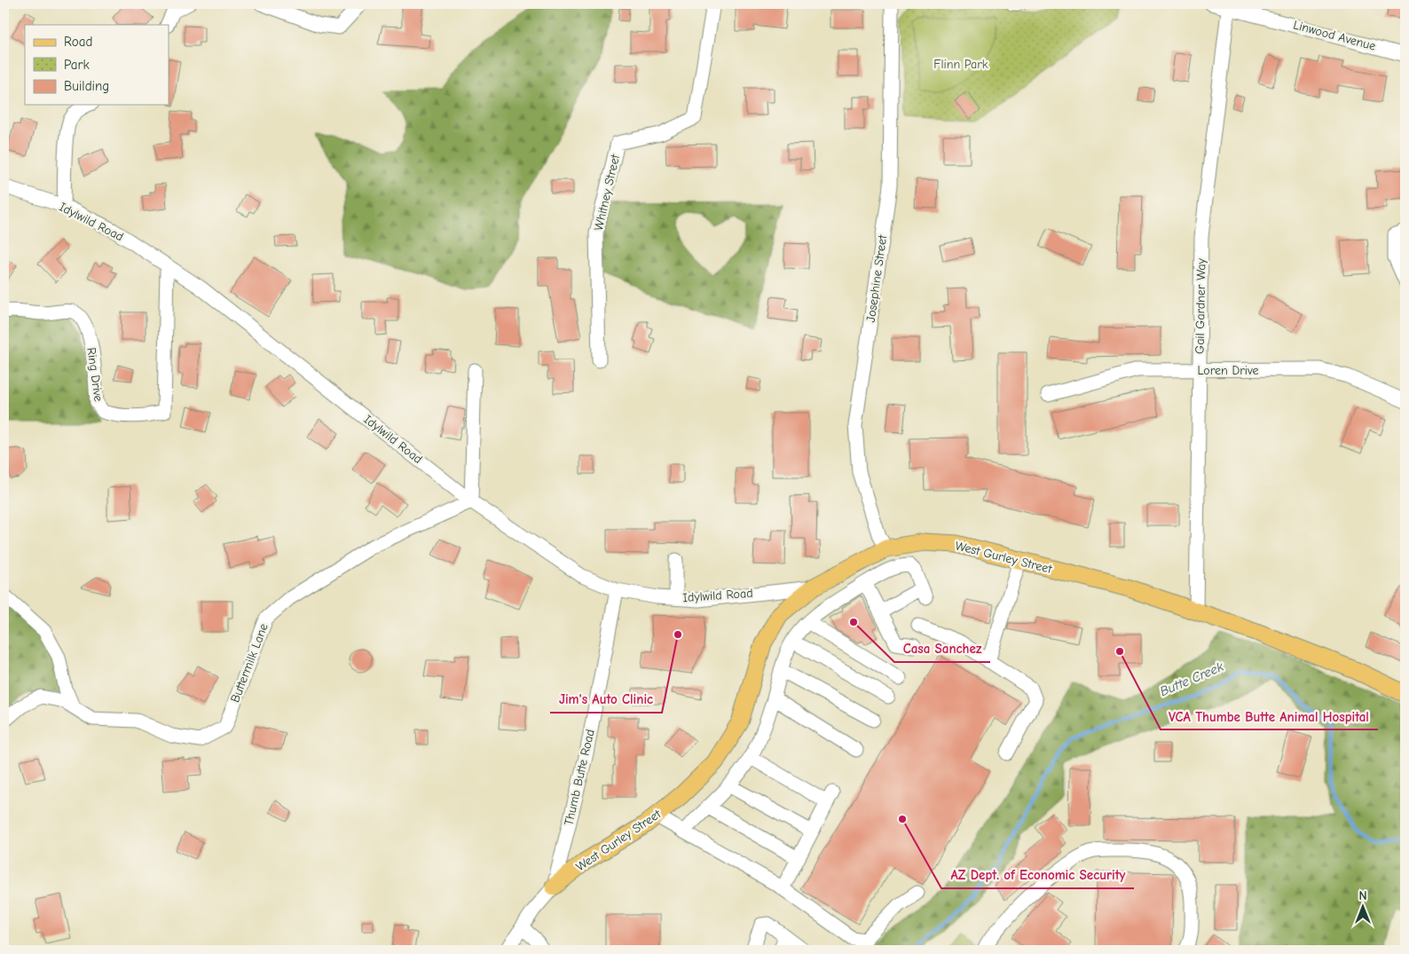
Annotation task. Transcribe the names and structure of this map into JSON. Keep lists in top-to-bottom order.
{
  "streets": {
    "main road": ["West Gurley Street"],
    "street": [
      "Linwood Avenue",
      "Whitney Street",
      "Idylwild Road",
      "Josephine Street",
      "Gail Gardner Way",
      "Loren Drive",
      "Ring Drive",
      "Buttermilk Lane",
      "Thumb Butte Road"
    ]
  },
  "crossings": [
    ["Linwood Avenue", "Gail Gardner Way"],
    ["Idylwild Road", "Ring Drive"],
    ["Idylwild Road", "West Gurley Street"],
    ["Idylwild Road", "Buttermilk Lane"],
    ["Idylwild Road", "Thumb Butte Road"],
    ["Josephine Street", "West Gurley Street"],
    ["Gail Gardner Way", "Loren Drive"],
    ["Gail Gardner Way", "West Gurley Street"],
    ["West Gurley Street", "Thumb Butte Road"]
  ],
  "water": ["Butte Creek"],
  "parks": ["Flinn Park"],
  "places": [
    "Casa Sanchez",
    "Jim's Auto Clinic",
    "VCA Thumbe Butte Animal Hospital",
    "AZ Dept. of Economic Security"
  ],
  "legend": ["Road", "Park", "Building"],
  "north": "top"
}
